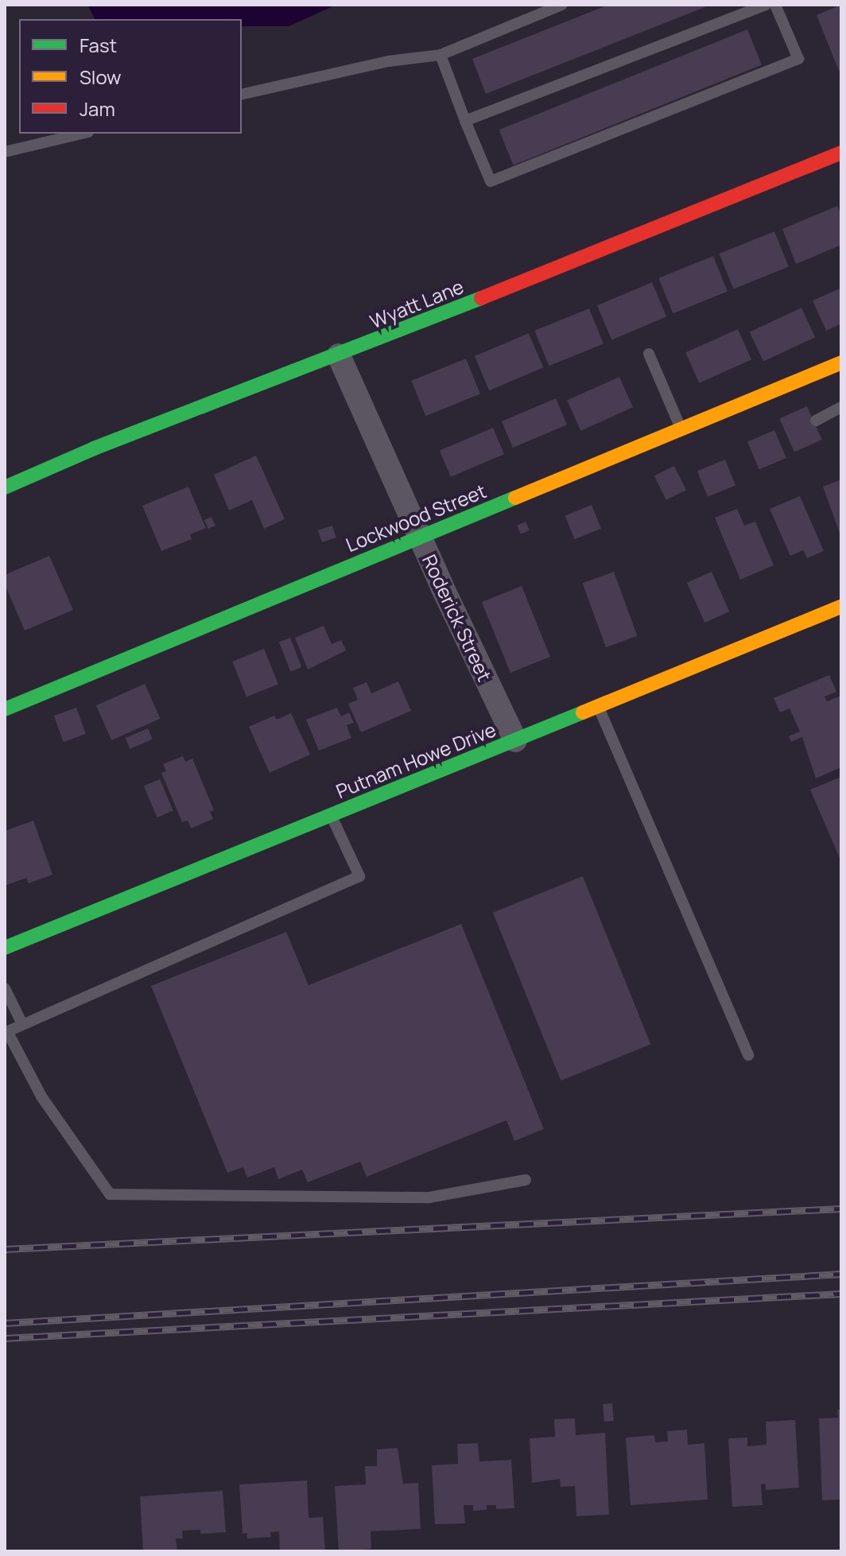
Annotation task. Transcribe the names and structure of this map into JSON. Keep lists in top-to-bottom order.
{
  "streets": {
    "street": [
      "Wyatt Lane",
      "Lockwood Street",
      "Roderick Street",
      "Putnam Howe Drive"
    ]
  },
  "crossings": [
    ["Wyatt Lane", "Roderick Street"],
    ["Lockwood Street", "Roderick Street"],
    ["Roderick Street", "Putnam Howe Drive"]
  ],
  "legend": ["Fast", "Slow", "Jam"]
}
